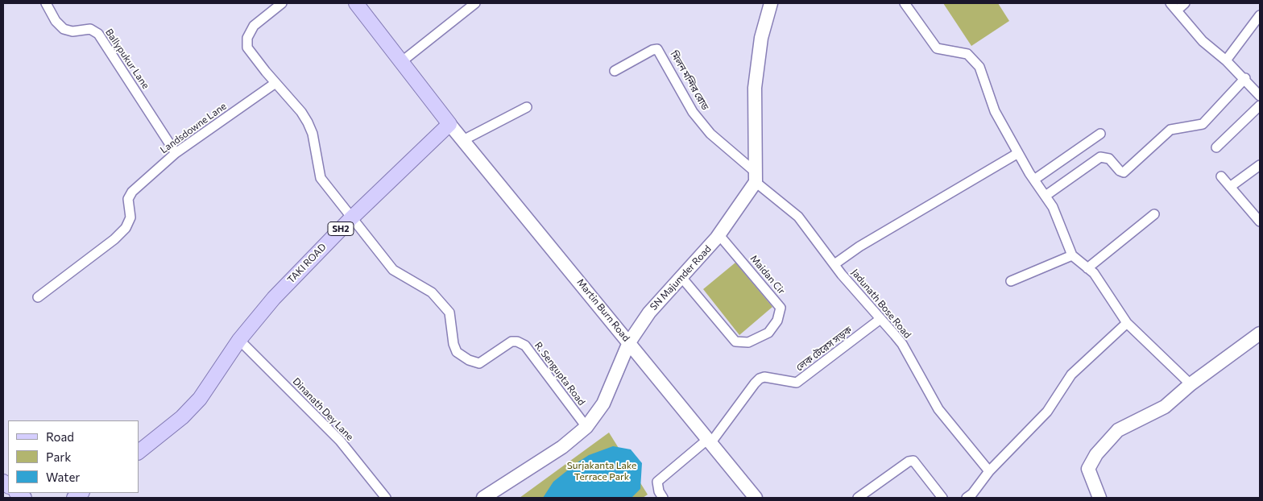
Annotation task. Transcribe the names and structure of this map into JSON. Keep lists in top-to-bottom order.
{
  "streets": {
    "main road": [
      "SH2",
      "TAKI ROAD",
      "SN Majumder Road",
      "Martin Burn Road"
    ],
    "street": [
      "Ballypukur Lane",
      "মিলন মন্দির রোড",
      "Landsdowne Lane",
      "Maidan Cir",
      "Jadunath Bose Road",
      "লেক টেরেস সড়ক",
      "R. Sengupta Road",
      "Dinanath Dey Lane"
    ]
  },
  "crossings": [
    ["Ballypukur Lane", "Landsdowne Lane"],
    ["মিলন মন্দির রোড", "SN Majumder Road"],
    ["মিলন মন্দির রোড", "Jadunath Bose Road"],
    ["TAKI ROAD", "Martin Burn Road"],
    ["TAKI ROAD", "R. Sengupta Road"],
    ["TAKI ROAD", "Dinanath Dey Lane"],
    ["Maidan Cir", "SN Majumder Road"],
    ["SN Majumder Road", "Jadunath Bose Road"],
    ["SN Majumder Road", "Martin Burn Road"],
    ["SN Majumder Road", "R. Sengupta Road"],
    ["Jadunath Bose Road", "লেক টেরেস সড়ক"],
    ["Martin Burn Road", "লেক টেরেস সড়ক"]
  ],
  "parks": ["Surjakanta Lake Terrace Park"],
  "legend": ["Road", "Park", "Water"]
}
